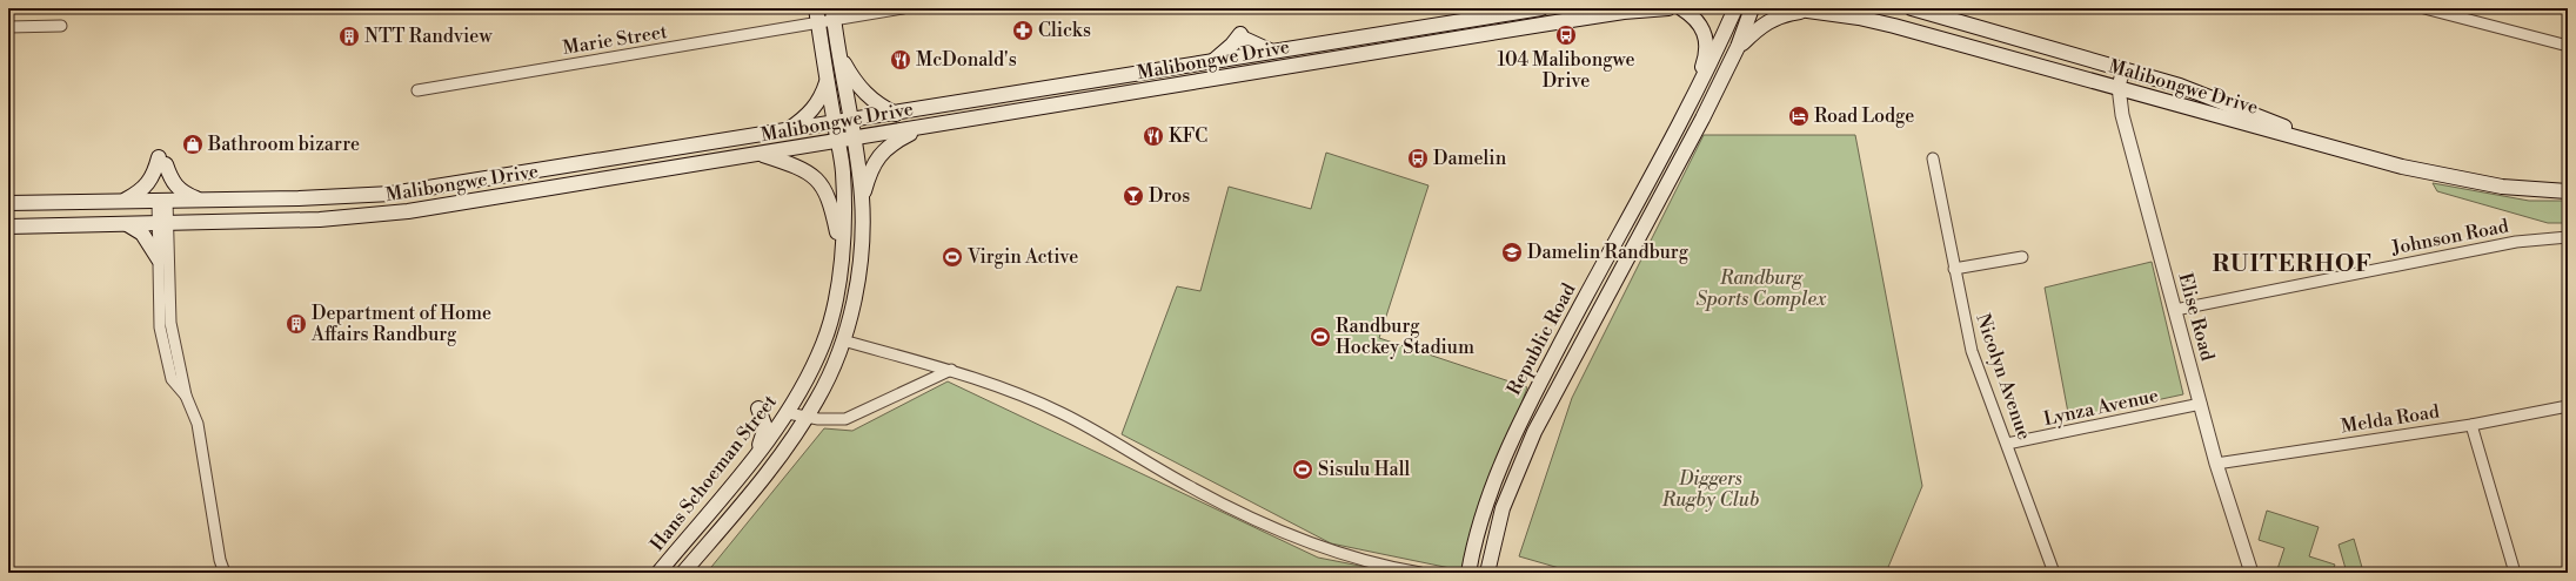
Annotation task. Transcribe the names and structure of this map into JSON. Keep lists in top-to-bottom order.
{
  "streets": {
    "main road": ["Malibongwe Drive", "Republic Road", "Hans Schoeman Street"],
    "street": [
      "Marie Street",
      "Johnson Road",
      "Elise Road",
      "Nicolyn Avenue",
      "Lynza Avenue",
      "Melda Road"
    ]
  },
  "crossings": [
    ["Marie Street", "Hans Schoeman Street"],
    ["Malibongwe Drive", "Elise Road"],
    ["Malibongwe Drive", "Hans Schoeman Street"],
    ["Johnson Road", "Elise Road"],
    ["Elise Road", "Lynza Avenue"],
    ["Elise Road", "Melda Road"],
    ["Nicolyn Avenue", "Lynza Avenue"]
  ],
  "districts": ["RUITERHOF"],
  "parks": ["Randburg Sports Complex", "Diggers Rugby Club"],
  "places": {
    "pharmacy": ["Clicks"],
    "bus stop": ["104 Malibongwe Drive", "Damelin"],
    "building": ["NTT Randview", "Department of Home Affairs Randburg"],
    "restaurant": ["McDonald's", "KFC"],
    "hotel": ["Road Lodge"],
    "shop": ["Bathroom bizarre"],
    "bar": ["Dros"],
    "school or university": ["Damelin Randburg"],
    "sports": ["Virgin Active", "Randburg Hockey Stadium", "Sisulu Hall"]
  }
}
